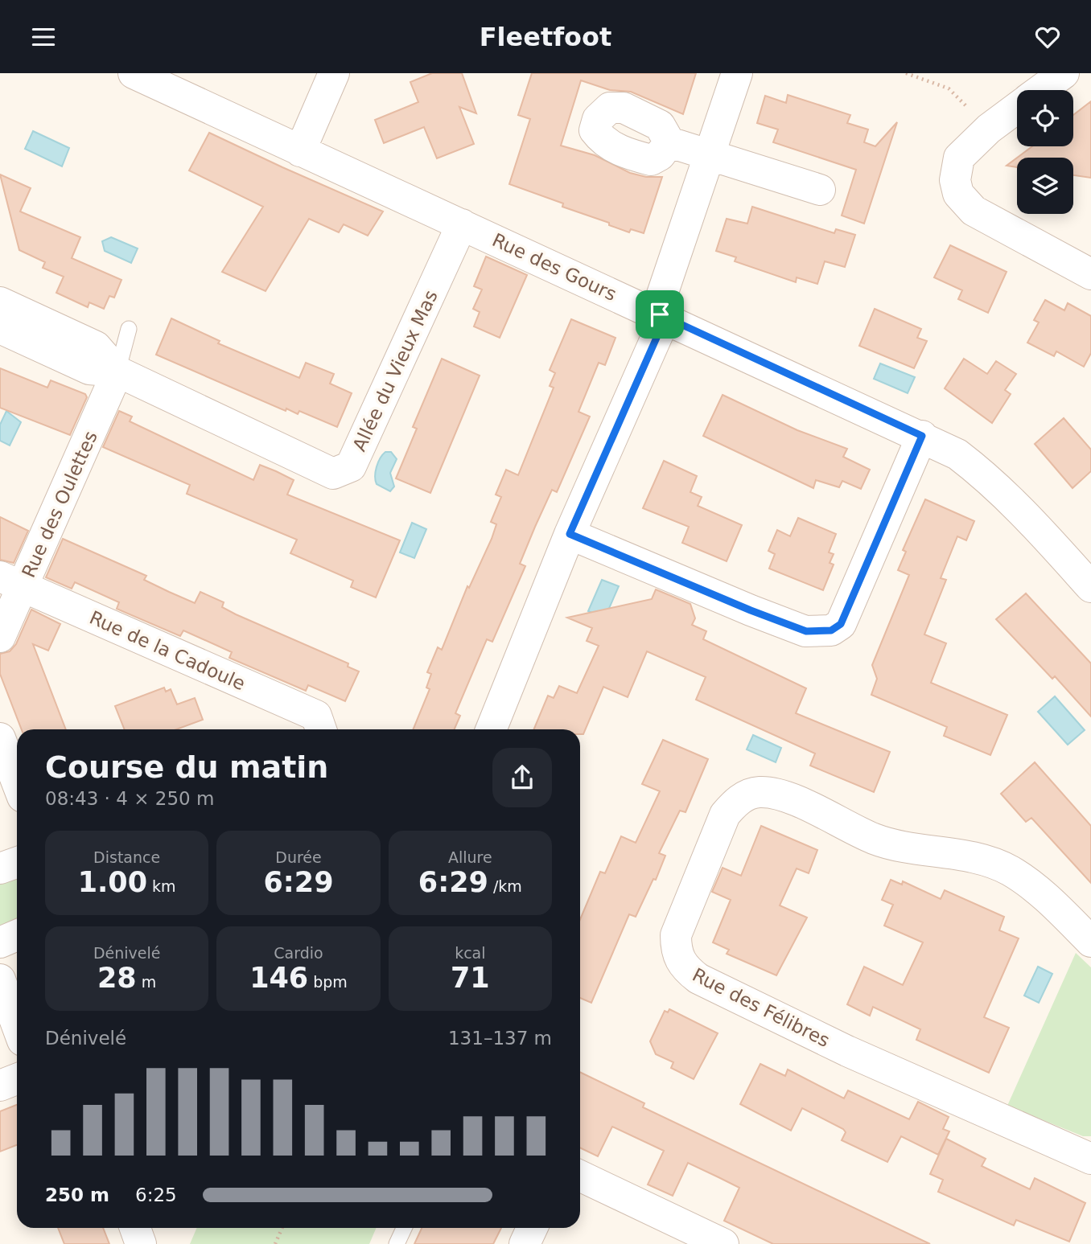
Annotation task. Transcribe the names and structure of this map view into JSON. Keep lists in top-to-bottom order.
{
  "streets": {
    "street": [
      "Rue des Gours",
      "Allée du Vieux Mas",
      "Rue des Oulettes",
      "Rue de la Cadoule",
      "Rue des Félibres"
    ]
  },
  "crossings": [
    ["Rue des Gours", "Allée du Vieux Mas"],
    ["Allée du Vieux Mas", "Rue des Oulettes"],
    ["Rue des Oulettes", "Rue de la Cadoule"]
  ],
  "page": {
    "header": "Fleetfoot",
    "heading": ["Course du matin", "08:43 · 4 × 250 m"],
    "stats": [
      ["Distance", "1.00 km"],
      ["Durée", "6:29"],
      ["Allure", "6:29 /km"],
      ["Dénivelé", "28 m"],
      ["Cardio", "146 bpm"],
      ["kcal", "71"]
    ],
    "chart": ["Dénivelé", "131–137 m"],
    "list": [
      {
        "name": "250 m",
        "note": "6:25"
      }
    ]
  }
}
